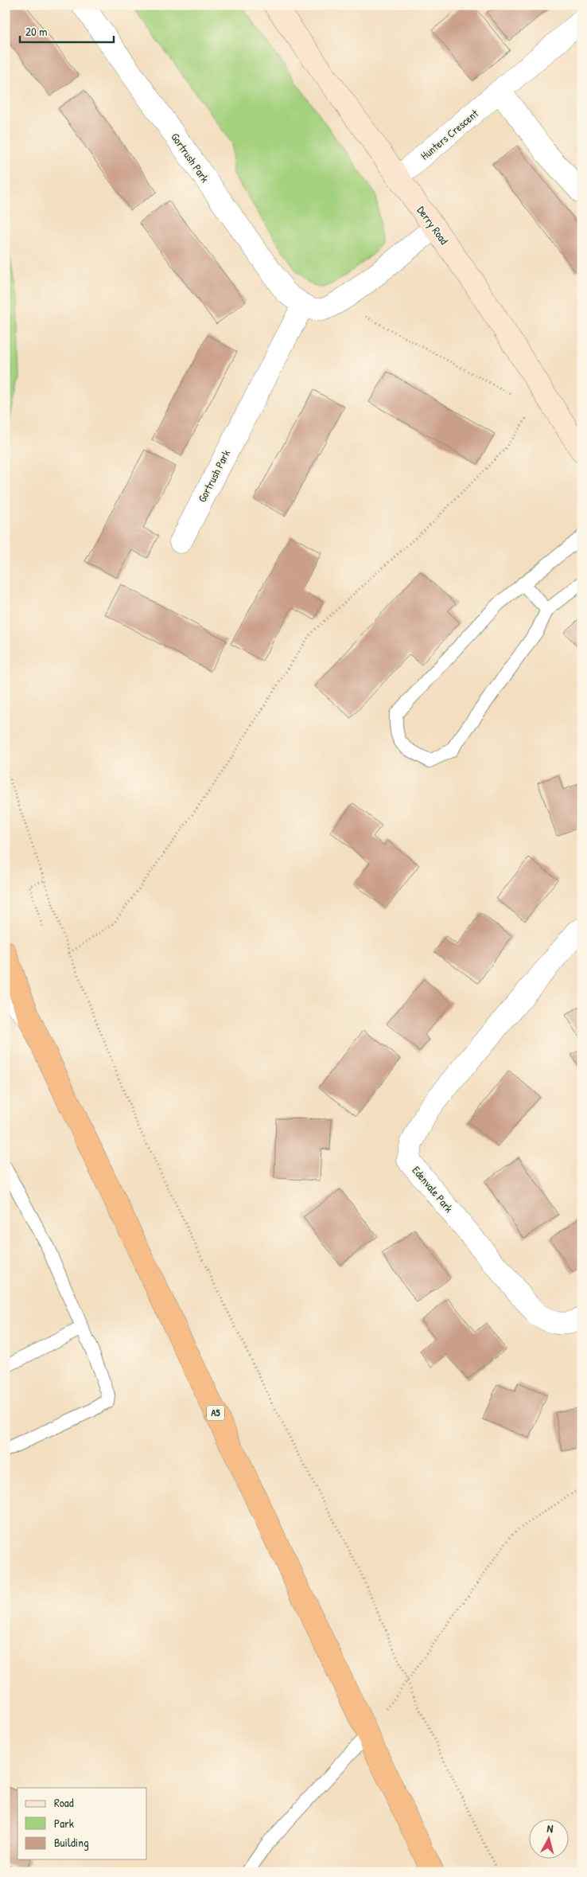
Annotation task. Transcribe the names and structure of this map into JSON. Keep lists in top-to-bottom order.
{
  "streets": {
    "highway": ["A5"],
    "main road": ["Derry Road"],
    "street": ["Hunters Crescent", "Gortrush Park", "Edenvale Park"]
  },
  "crossings": [
    ["Hunters Crescent", "Derry Road"],
    ["Gortrush Park", "Derry Road"]
  ],
  "legend": ["Road", "Park", "Building"],
  "scale_bar": "20 m",
  "north": "top"
}
